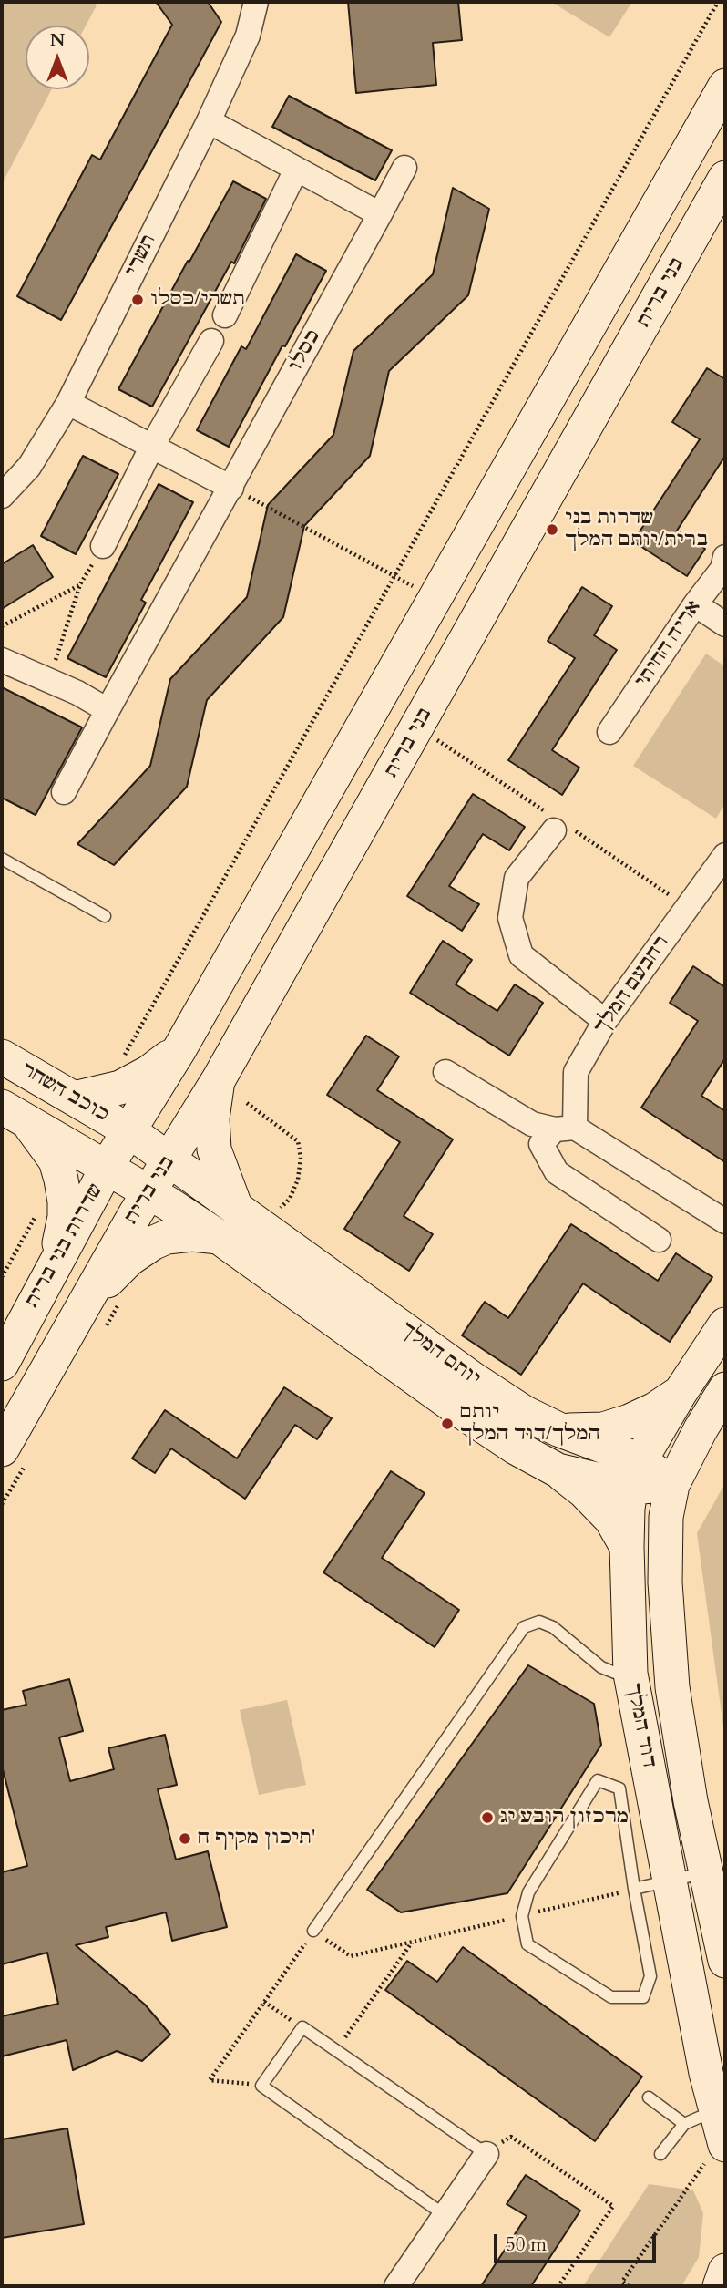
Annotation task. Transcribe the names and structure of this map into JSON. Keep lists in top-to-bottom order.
{
  "streets": {
    "street": [
      "תשרי",
      "בני ברית",
      "כסלו",
      "אריה החיתי",
      "רחבעם המלך",
      "כוכב השחר",
      "שדרות בני ברית",
      "יותם המלך",
      "דוד המלך"
    ]
  },
  "crossings": [
    ["בני ברית", "יותם המלך"],
    ["כוכב השחר", "שדרות בני ברית"],
    ["כוכב השחר", "יותם המלך"],
    ["שדרות בני ברית", "יותם המלך"],
    ["יותם המלך", "דוד המלך"]
  ],
  "places": [
    "תשרי/כסלו",
    "שדרות בני ברית/יותם המלך",
    "יותם המלך/דוד המלך",
    "מרכזון רובע יג",
    "תיכון מקיף ח'"
  ],
  "scale_bar": "50 m",
  "north": "top"
}
